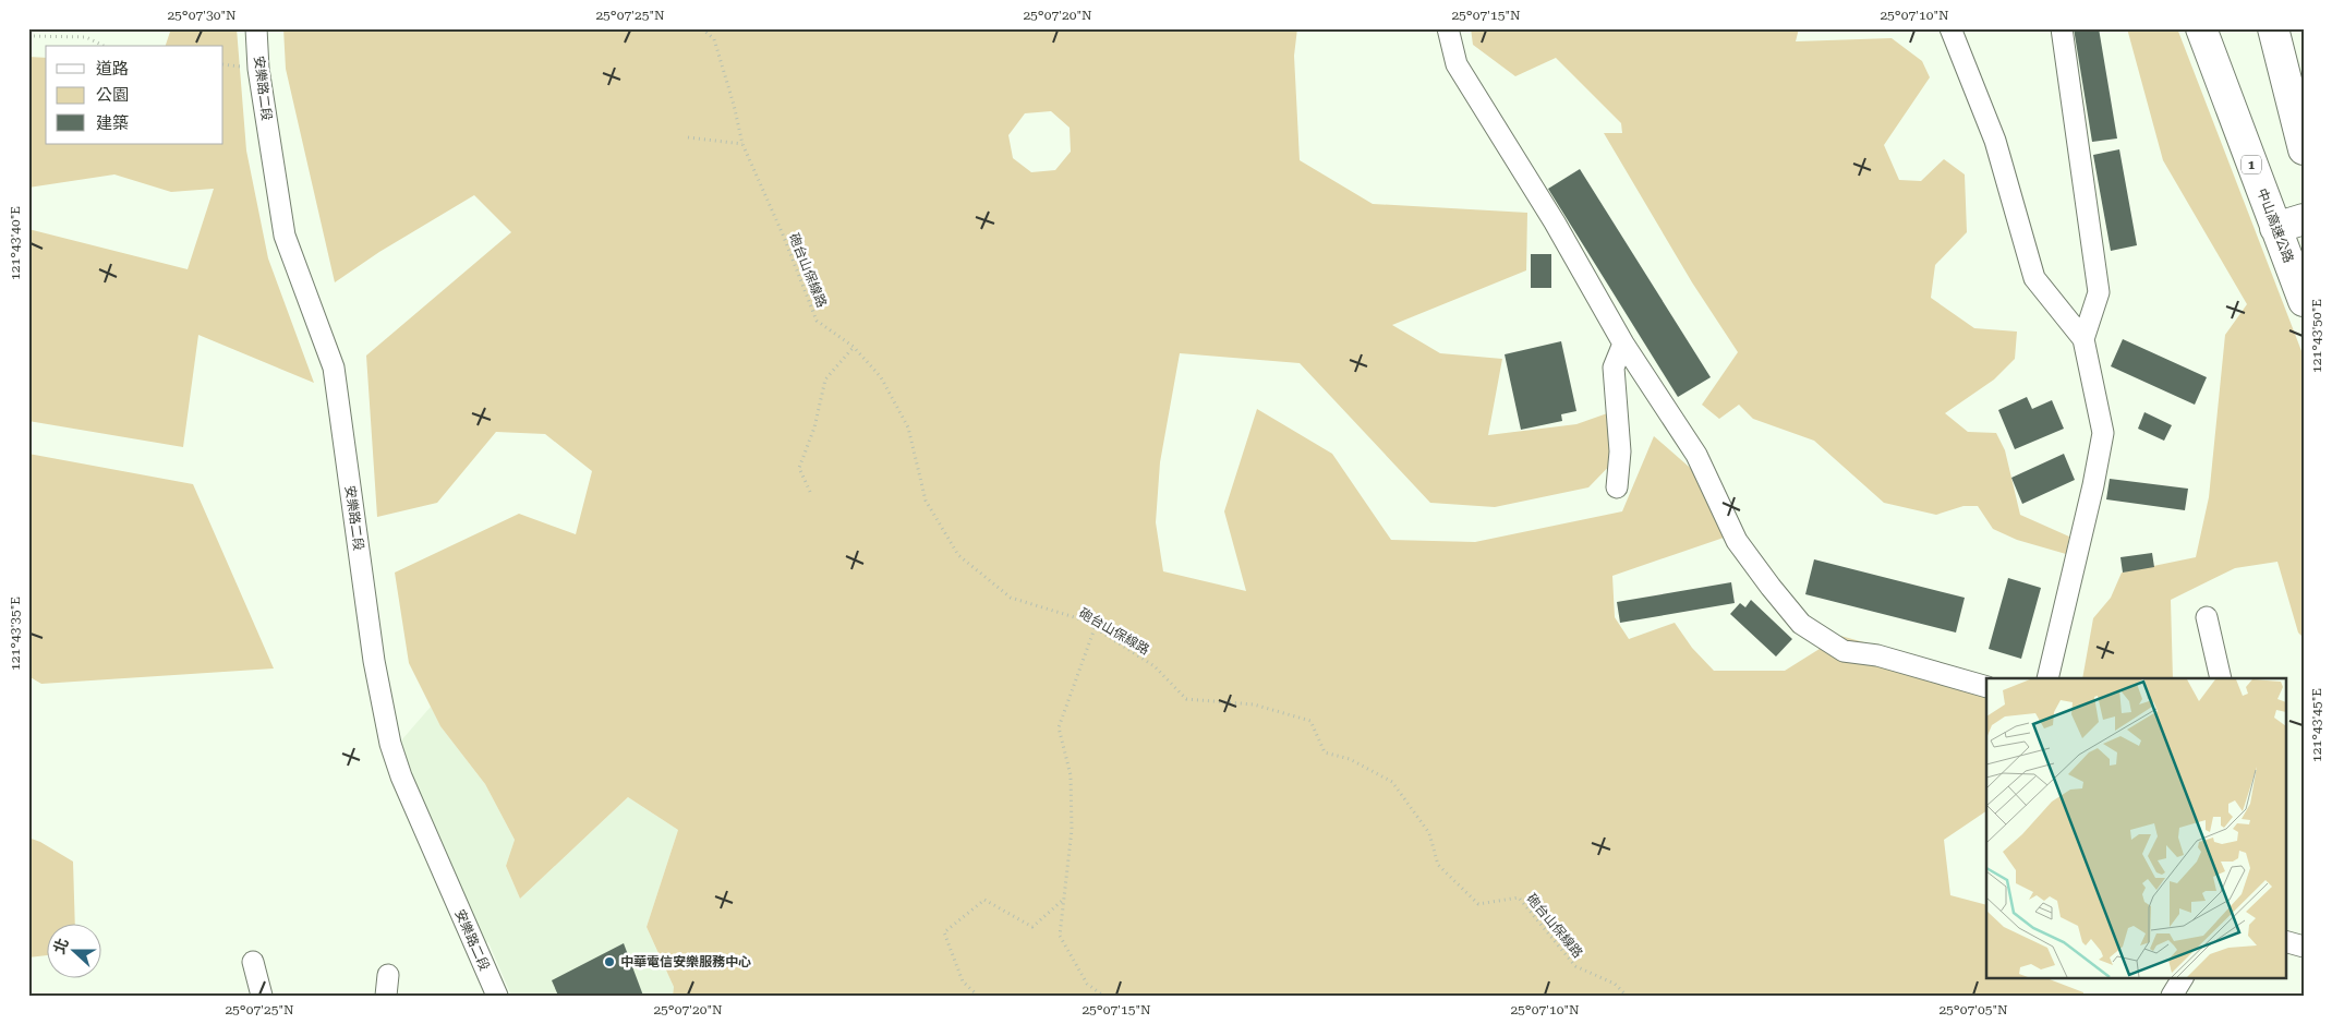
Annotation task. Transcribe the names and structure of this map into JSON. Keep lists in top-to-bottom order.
{
  "streets": {
    "highway": ["1", "中山高速公路"],
    "street": ["安樂路二段"],
    "path": ["砲台山保線路"]
  },
  "places": ["中華電信安樂服務中心"],
  "legend": ["道路", "公園", "建築"],
  "north": "left",
  "coordinates": [
    "25°07'30\"N",
    "25°07'25\"N",
    "25°07'20\"N",
    "25°07'15\"N",
    "25°07'10\"N",
    "121°43'40\"E",
    "121°43'50\"E",
    "121°43'35\"E",
    "121°43'45\"E",
    "25°07'05\"N"
  ]
}
